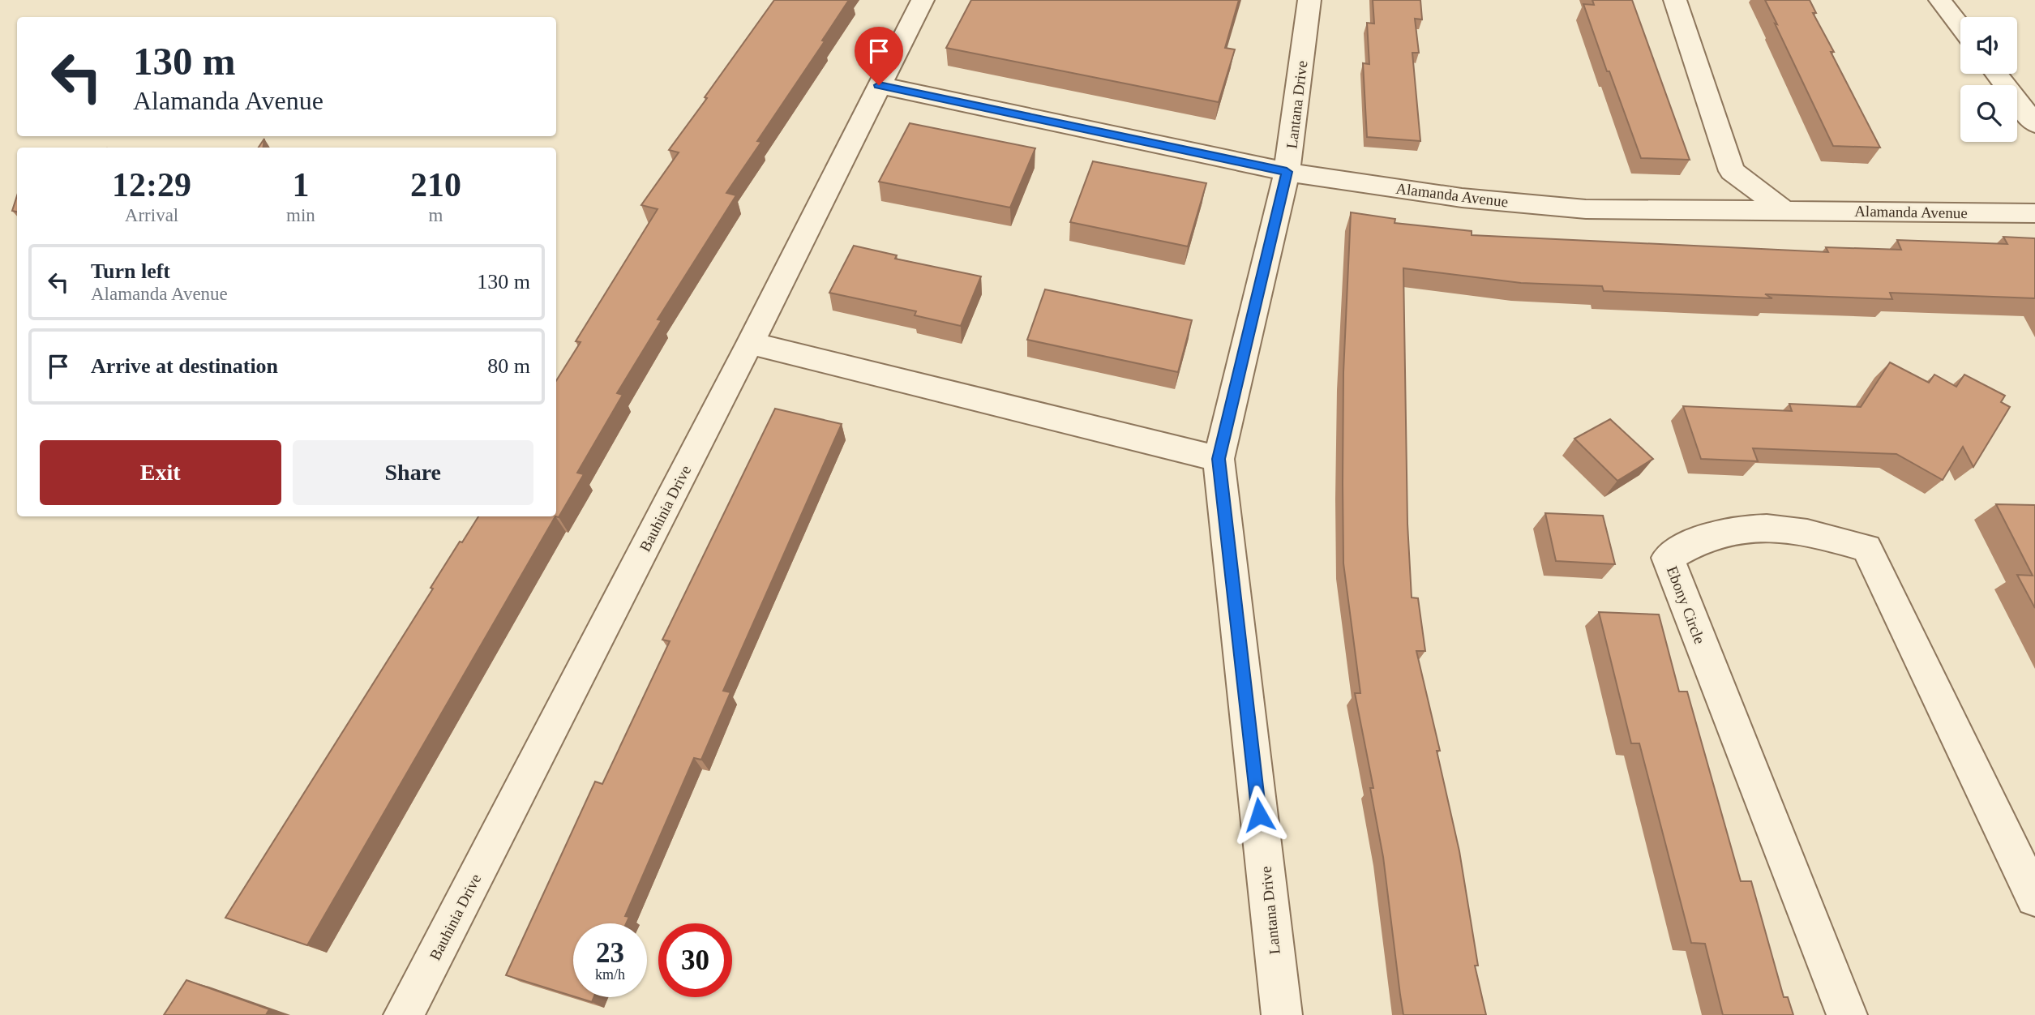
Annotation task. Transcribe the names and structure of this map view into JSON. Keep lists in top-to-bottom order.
{
  "streets": {
    "street": [
      "Lantana Drive",
      "Alamanda Avenue",
      "Bauhinia Drive",
      "Ebony Circle"
    ]
  },
  "crossings": [
    ["Lantana Drive", "Alamanda Avenue"],
    ["Alamanda Avenue", "Bauhinia Drive"]
  ],
  "page": {
    "turn": ["130 m", "Alamanda Avenue"],
    "eta": [
      "12:29",
      "Arrival",
      "1",
      "min",
      "210",
      "m"
    ],
    "list": [
      {
        "name": "Turn left",
        "note": "Alamanda Avenue",
        "value": "130 m"
      },
      {
        "name": "Arrive at destination",
        "value": "80 m"
      }
    ],
    "buttons": ["Exit", "Share"],
    "speed": "23 km/h",
    "limit": "30"
  }
}
